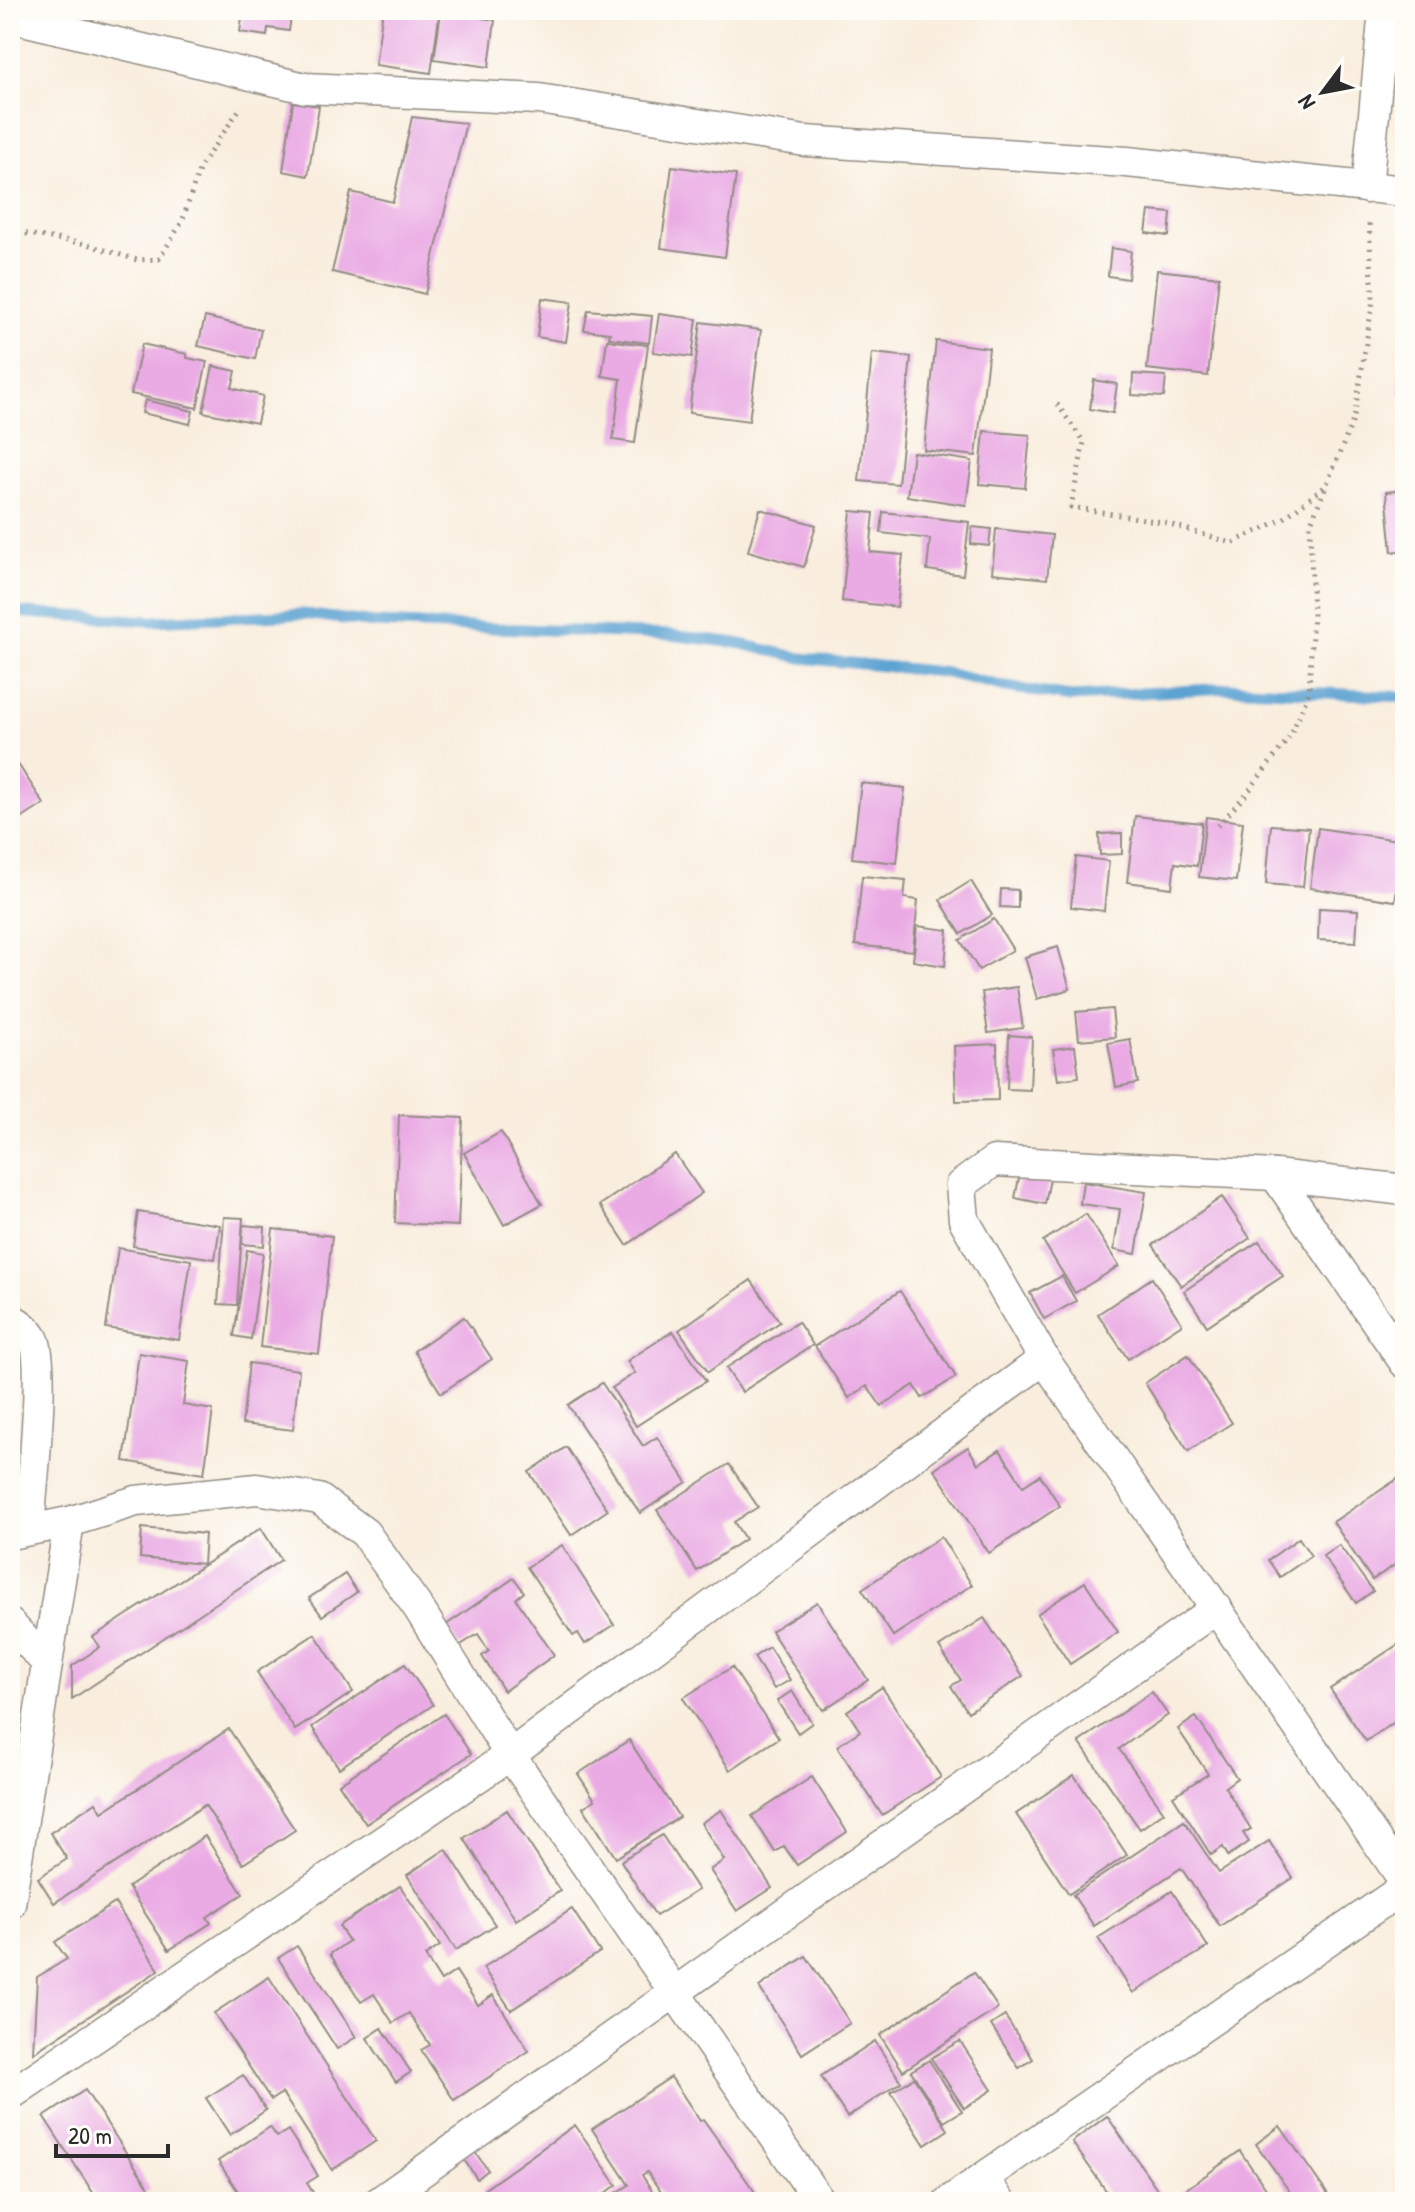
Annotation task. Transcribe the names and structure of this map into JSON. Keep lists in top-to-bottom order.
{
  "scale_bar": "20 m",
  "north": "bottom left"
}
